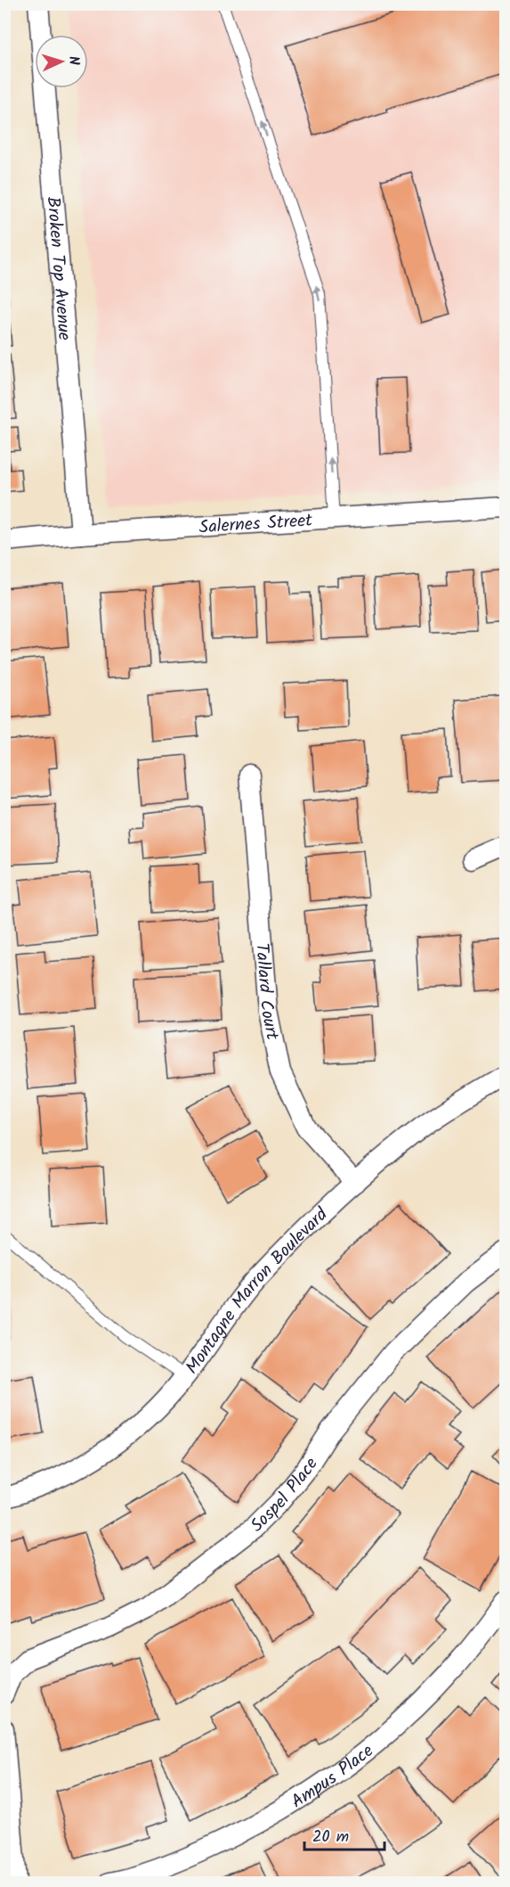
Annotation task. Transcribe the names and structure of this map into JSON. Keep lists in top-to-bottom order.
{
  "streets": {
    "street": [
      "Broken Top Avenue",
      "Salernes Street",
      "Tallard Court",
      "Montagne Marron Boulevard",
      "Sospel Place",
      "Ampus Place"
    ]
  },
  "crossings": [
    ["Broken Top Avenue", "Salernes Street"],
    ["Tallard Court", "Montagne Marron Boulevard"]
  ],
  "scale_bar": "20 m",
  "north": "right"
}
